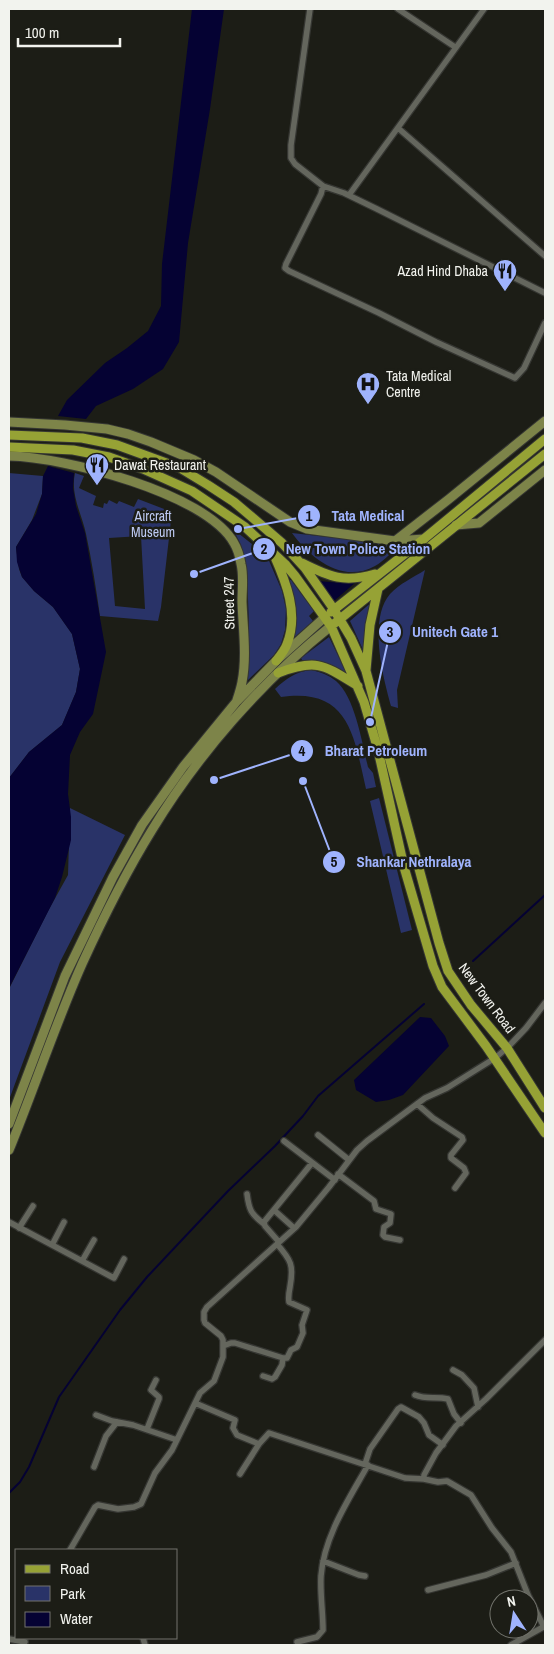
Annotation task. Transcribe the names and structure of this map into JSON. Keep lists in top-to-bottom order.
{
  "streets": {
    "main road": ["New Town Road"],
    "street": ["Street 247"]
  },
  "parks": ["Aircraft Museum"],
  "places": {
    "restaurant": ["Azad Hind Dhaba", "Dawat Restaurant"],
    "hospital": ["Tata Medical Centre"],
    "other": [
      "Tata Medical",
      "New Town Police Station",
      "Unitech Gate 1",
      "Bharat Petroleum",
      "Shankar Nethralaya"
    ]
  },
  "legend": ["Road", "Park", "Water"],
  "scale_bar": "100 m",
  "north": "top"
}
